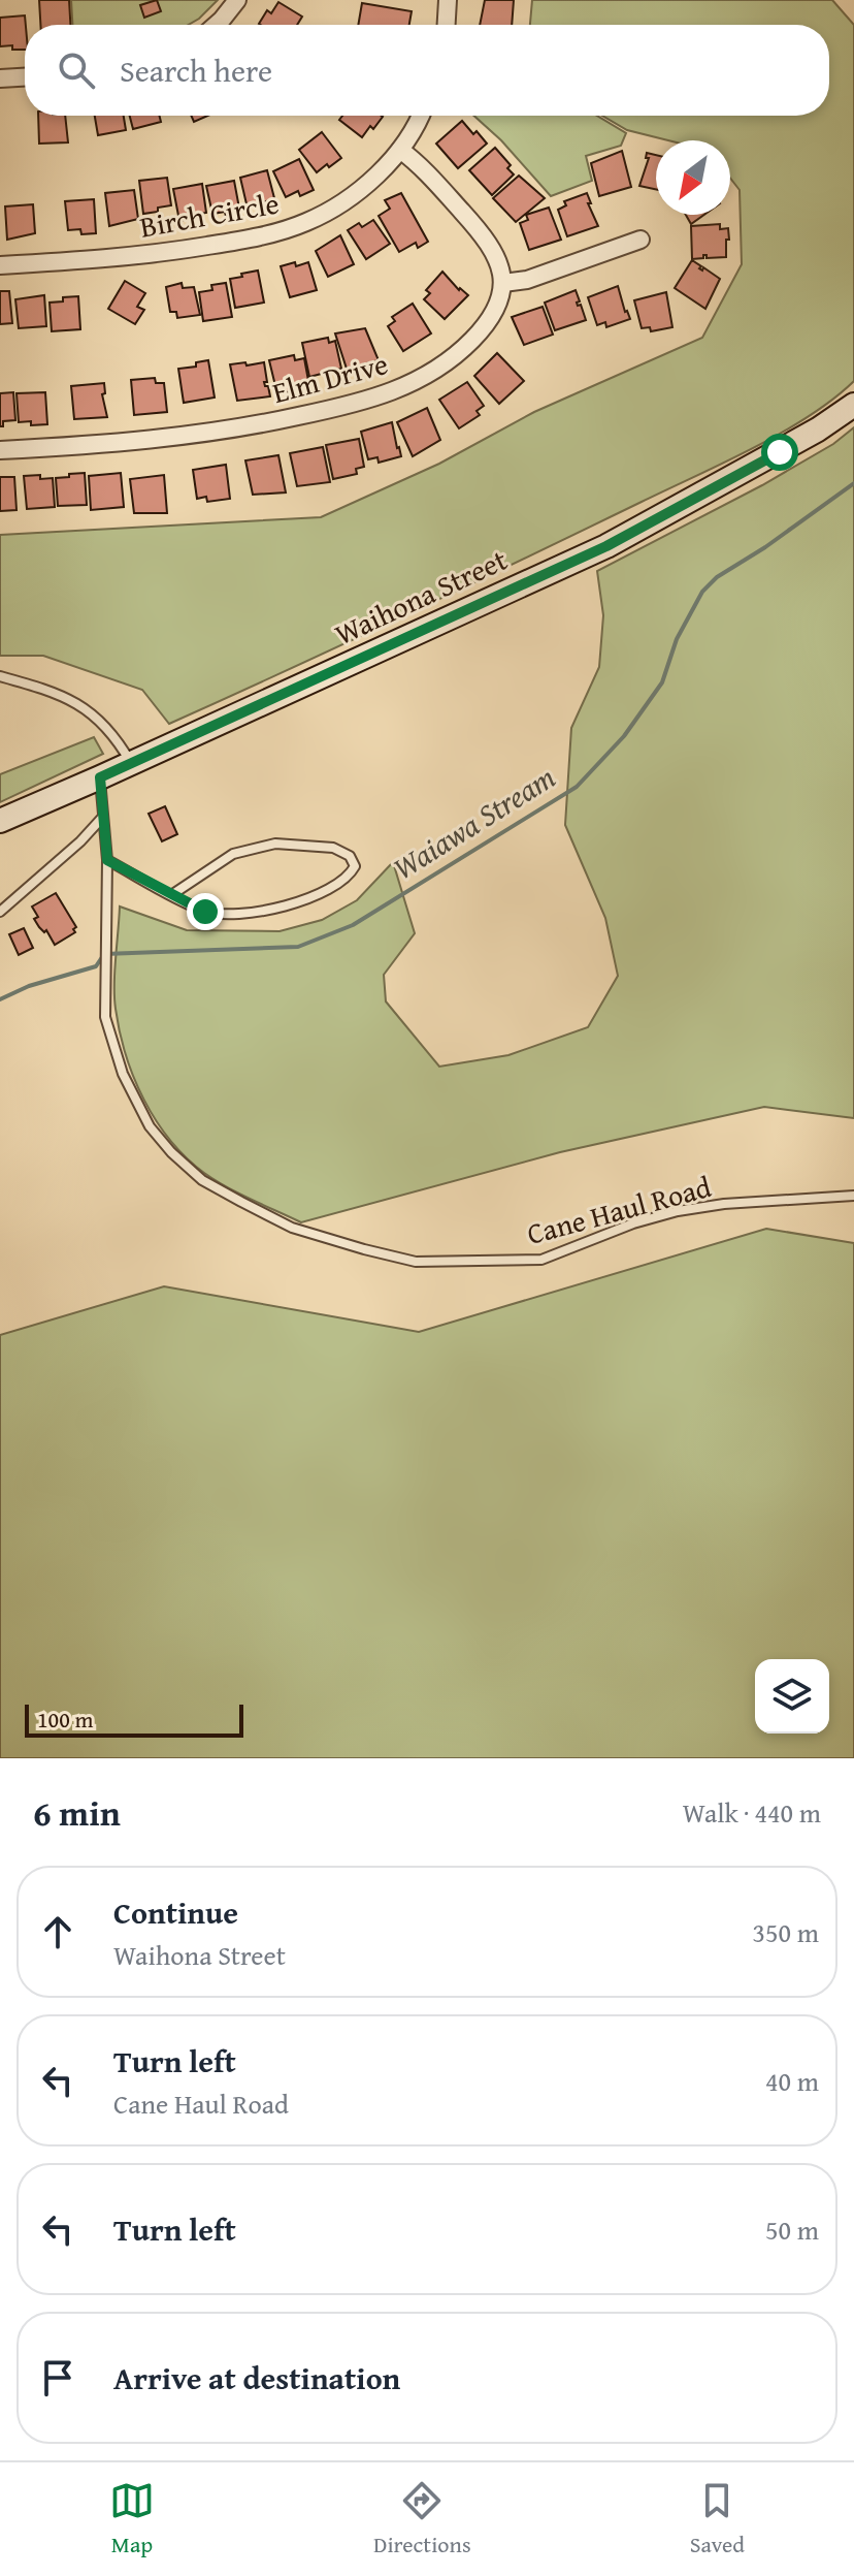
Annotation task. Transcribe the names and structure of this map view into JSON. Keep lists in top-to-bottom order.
{
  "streets": {
    "street": ["Birch Circle", "Elm Drive", "Waihona Street"],
    "lane": ["Cane Haul Road"]
  },
  "crossings": [
    ["Waihona Street", "Cane Haul Road"]
  ],
  "water": ["Waiawa Stream"],
  "scale_bar": "100 m",
  "north": "bottom left",
  "page": {
    "search": "Search here",
    "scale": "100 m",
    "heading": ["6 min", "Walk · 440 m"],
    "list": [
      ["Continue", "Waihona Street", "350 m"],
      ["Turn left", "Cane Haul Road", "40 m"],
      ["Turn left", "50 m"],
      "Arrive at destination"
    ],
    "nav": ["Map", "Directions", "Saved"]
  }
}
